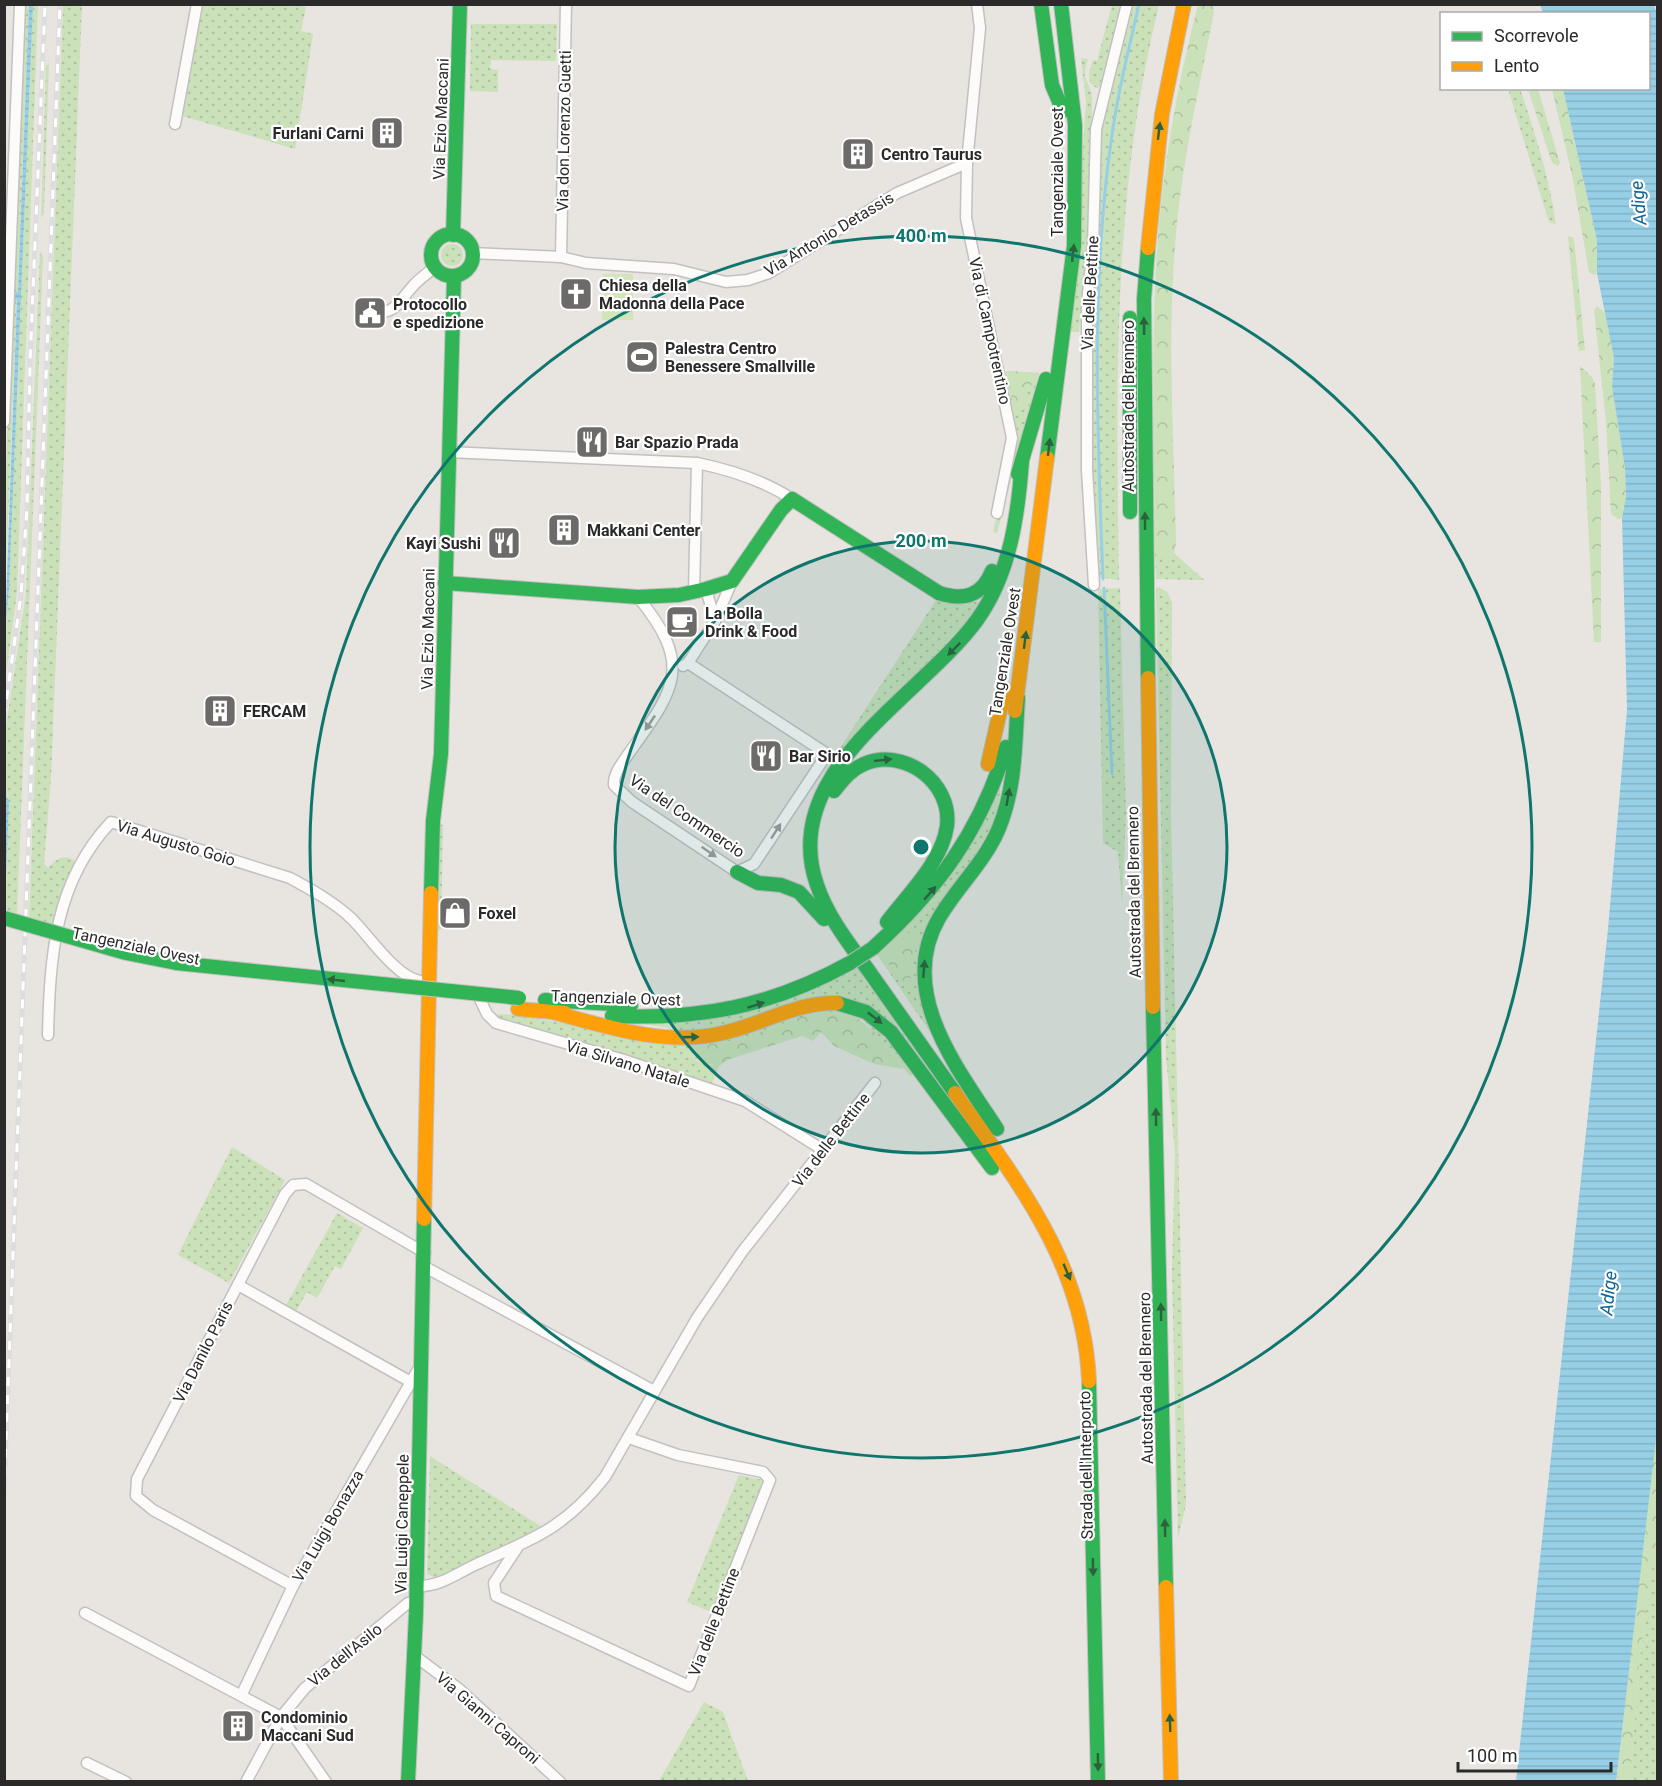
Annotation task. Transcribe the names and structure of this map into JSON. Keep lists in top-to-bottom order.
{
  "streets": {
    "main road": [
      "Via Ezio Maccani",
      "Tangenziale Ovest",
      "Autostrada del Brennero",
      "Strada dell'Interporto",
      "Via Luigi Caneppele"
    ],
    "street": [
      "Via don Lorenzo Guetti",
      "Via Antonio Detassis",
      "Via delle Bettine",
      "Via di Campotrentino",
      "Via del Commercio",
      "Via Augusto Goio",
      "Via Silvano Natale",
      "Via Danilo Paris",
      "Via Luigi Bonazza",
      "Via dell'Asilo",
      "Via Gianni Caproni"
    ]
  },
  "crossings": [
    ["Via Ezio Maccani", "Via Antonio Detassis"],
    ["Via Ezio Maccani", "Via Augusto Goio"],
    ["Via Ezio Maccani", "Via Silvano Natale"],
    ["Via Ezio Maccani", "Via Luigi Caneppele"],
    ["Via don Lorenzo Guetti", "Via Antonio Detassis"],
    ["Via Antonio Detassis", "Via di Campotrentino"],
    ["Via delle Bettine", "Via Silvano Natale"],
    ["Via delle Bettine", "Via Luigi Caneppele"],
    ["Via Augusto Goio", "Via Silvano Natale"],
    ["Via Augusto Goio", "Via Luigi Caneppele"],
    ["Via Silvano Natale", "Via Luigi Caneppele"],
    ["Via Danilo Paris", "Via Luigi Caneppele"],
    ["Via Danilo Paris", "Via Luigi Bonazza"],
    ["Via Luigi Caneppele", "Via Luigi Bonazza"],
    ["Via Luigi Caneppele", "Via dell'Asilo"],
    ["Via Luigi Caneppele", "Via Gianni Caproni"]
  ],
  "water": ["Adige"],
  "places": {
    "building": [
      "Furlani Carni",
      "Centro Taurus",
      "Makkani Center",
      "FERCAM",
      "Condominio Maccani Sud"
    ],
    "church": ["Chiesa della Madonna della Pace"],
    "public building": ["Protocollo e spedizione"],
    "sports": ["Palestra Centro Benessere Smallville"],
    "restaurant": ["Bar Spazio Prada", "Kayi Sushi", "Bar Sirio"],
    "cafe": ["La Bolla Drink & Food"],
    "shop": ["Foxel"]
  },
  "legend": ["Scorrevole", "Lento"],
  "scale_bar": "100 m",
  "rings": ["400 m", "200 m"]
}
